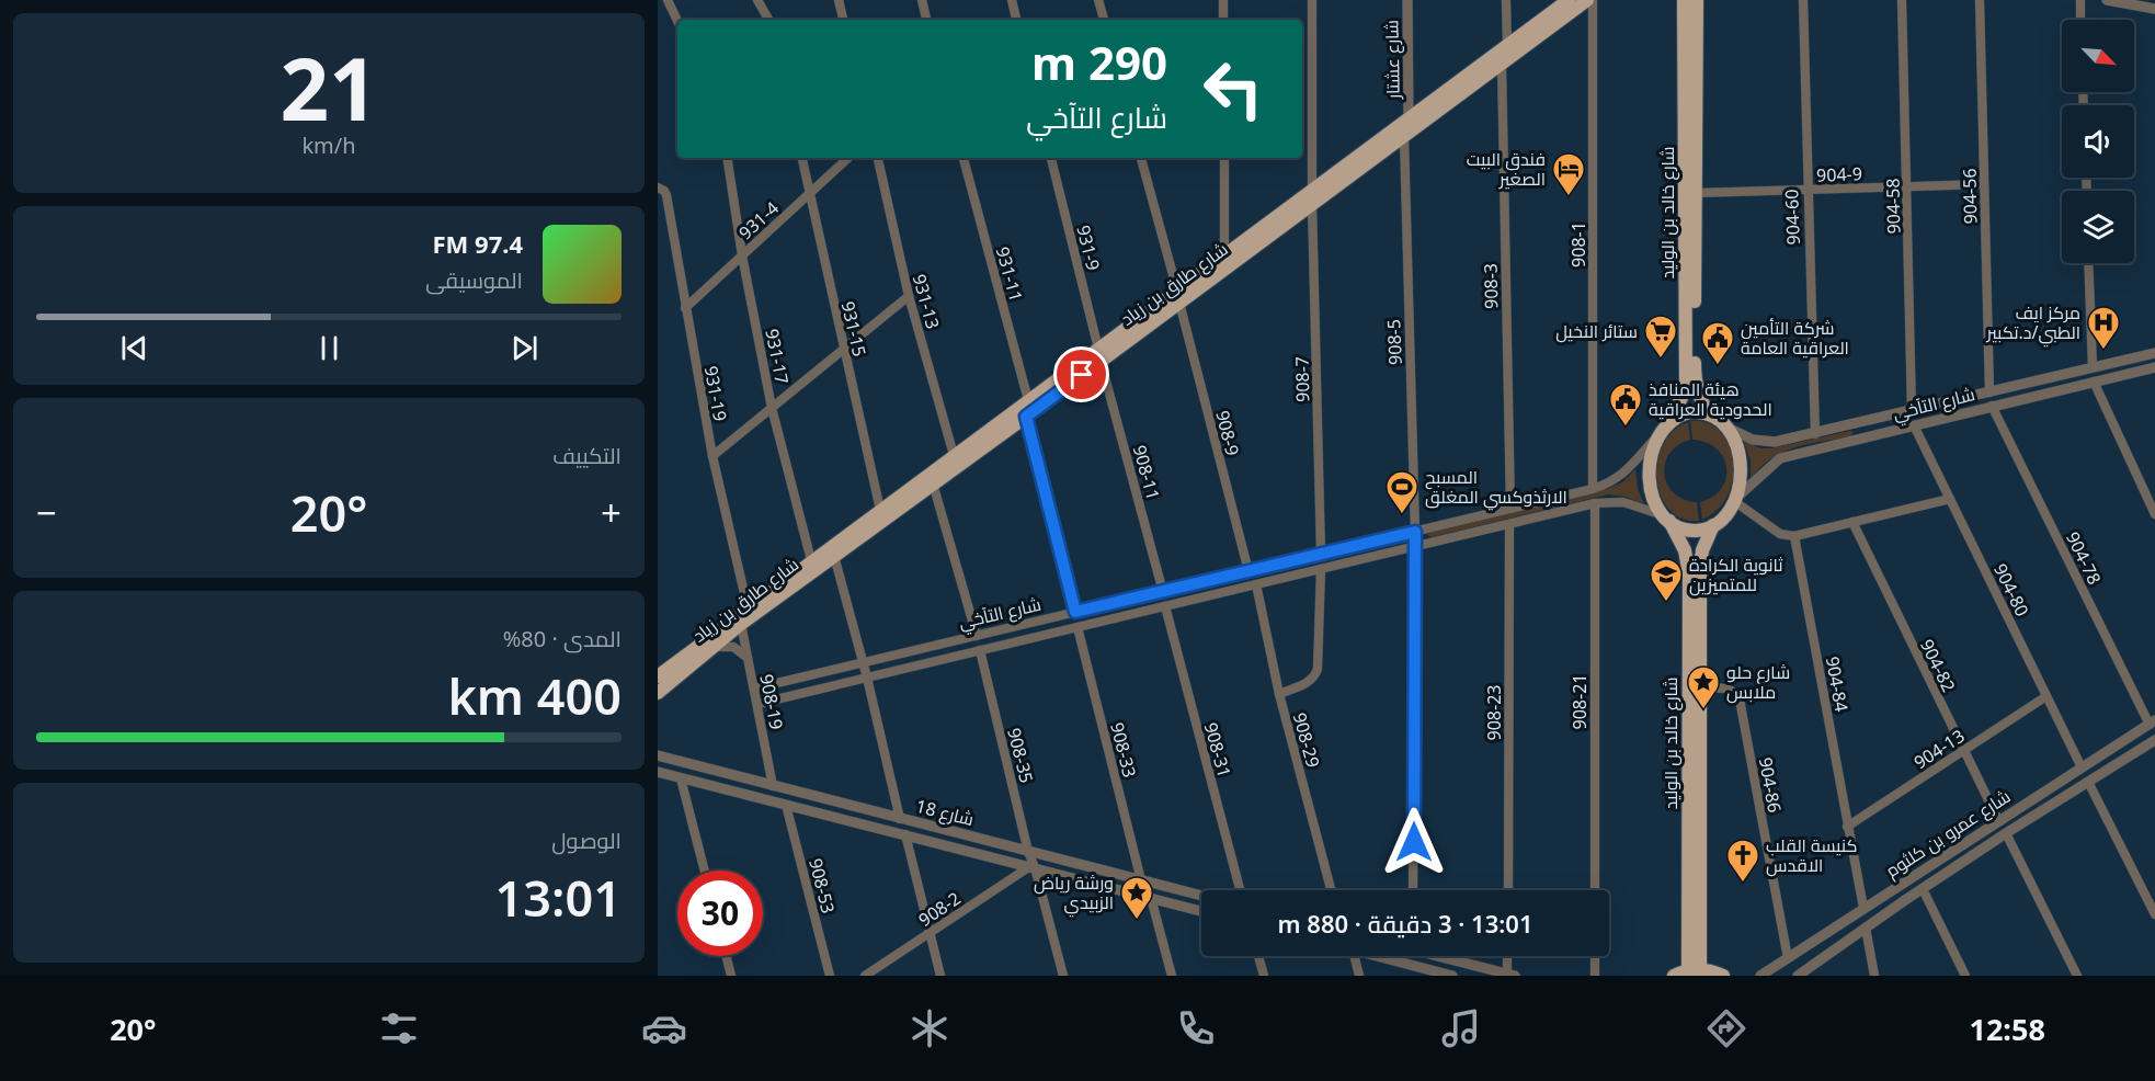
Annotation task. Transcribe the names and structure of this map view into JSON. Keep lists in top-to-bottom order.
{
  "streets": {
    "main road": ["شارع خالد بن الوليد", "شارع طارق بن زياد"],
    "street": [
      "شارع عشتار",
      "904-9",
      "904-56",
      "904-58",
      "904-60",
      "931-4",
      "908-1",
      "931-9",
      "931-11",
      "908-3",
      "931-13",
      "931-15",
      "908-5",
      "931-17",
      "908-7",
      "931-19",
      "شارع التآخي",
      "908-9",
      "908-11",
      "904-78",
      "904-80",
      "904-82",
      "904-84",
      "908-19",
      "908-21",
      "908-23",
      "908-29",
      "904-13",
      "908-33",
      "908-31",
      "908-35",
      "904-86",
      "شارع 18",
      "شارع عمرو بن كلثوم",
      "908-53",
      "908-2"
    ]
  },
  "crossings": [
    ["شارع عشتار", "شارع طارق بن زياد"],
    ["904-9", "904-56"],
    ["904-9", "904-58"],
    ["904-9", "شارع خالد بن الوليد"],
    ["904-9", "904-60"],
    ["904-56", "شارع التآخي"],
    ["904-58", "شارع التآخي"],
    ["شارع خالد بن الوليد", "شارع التآخي"],
    ["شارع خالد بن الوليد", "904-86"],
    ["904-60", "شارع التآخي"],
    ["931-4", "931-15"],
    ["931-4", "931-17"],
    ["931-4", "931-19"],
    ["908-1", "شارع التآخي"],
    ["931-9", "شارع طارق بن زياد"],
    ["931-9", "908-11"],
    ["931-11", "شارع طارق بن زياد"],
    ["شارع طارق بن زياد", "908-3"],
    ["شارع طارق بن زياد", "931-13"],
    ["شارع طارق بن زياد", "931-15"],
    ["شارع طارق بن زياد", "908-5"],
    ["شارع طارق بن زياد", "931-17"],
    ["شارع طارق بن زياد", "908-7"],
    ["شارع طارق بن زياد", "931-19"],
    ["شارع طارق بن زياد", "908-9"],
    ["شارع طارق بن زياد", "908-11"],
    ["شارع طارق بن زياد", "908-19"],
    ["908-3", "شارع التآخي"],
    ["908-5", "شارع التآخي"],
    ["908-7", "شارع التآخي"],
    ["شارع التآخي", "908-9"],
    ["شارع التآخي", "908-11"],
    ["شارع التآخي", "904-78"],
    ["شارع التآخي", "904-80"],
    ["شارع التآخي", "908-19"],
    ["شارع التآخي", "908-21"],
    ["شارع التآخي", "908-23"],
    ["شارع التآخي", "908-29"],
    ["شارع التآخي", "908-33"],
    ["شارع التآخي", "908-31"],
    ["شارع التآخي", "908-35"],
    ["904-78", "شارع عمرو بن كلثوم"],
    ["904-80", "904-13"],
    ["904-80", "شارع عمرو بن كلثوم"],
    ["904-82", "904-13"],
    ["904-82", "شارع عمرو بن كلثوم"],
    ["904-84", "904-13"],
    ["904-84", "شارع عمرو بن كلثوم"],
    ["908-19", "شارع 18"],
    ["908-33", "شارع 18"],
    ["908-35", "شارع 18"],
    ["908-35", "908-2"],
    ["904-86", "شارع عمرو بن كلثوم"],
    ["شارع 18", "908-53"],
    ["شارع 18", "908-2"]
  ],
  "places": {
    "hotel": ["فندق البيت الصغير"],
    "hospital": ["مركز ايف الطبي/د.تكبير"],
    "supermarket": ["ستائر النخيل"],
    "public building": ["شركة التأمين العراقية العامة", "هيئة المنافذ الحدودية العراقية"],
    "sports": ["المسبح الارثذوكسي المغلق"],
    "school or university": ["ثانوية الكرادة للمتميزين"],
    "place": ["شارع حلو ملابس", "ورشة رياض الزبيدي"],
    "church": ["كنيسة القلب الاقدس"]
  },
  "north": "bottom right",
  "page": {
    "tile": [
      ["21", "km/h"],
      "التكييف",
      ["المدى · 80%", "400 km"],
      ["الوصول", "13:01"]
    ],
    "turn": ["290 m", "شارع التآخي"],
    "song": ["97.4 FM", "الموسيقى"],
    "heat": ["−", "20°", "+"],
    "limit": "30",
    "trip": "13:01 · 3 دقيقة · 880 m",
    "tabs": ["12:58", "20°"]
  }
}
